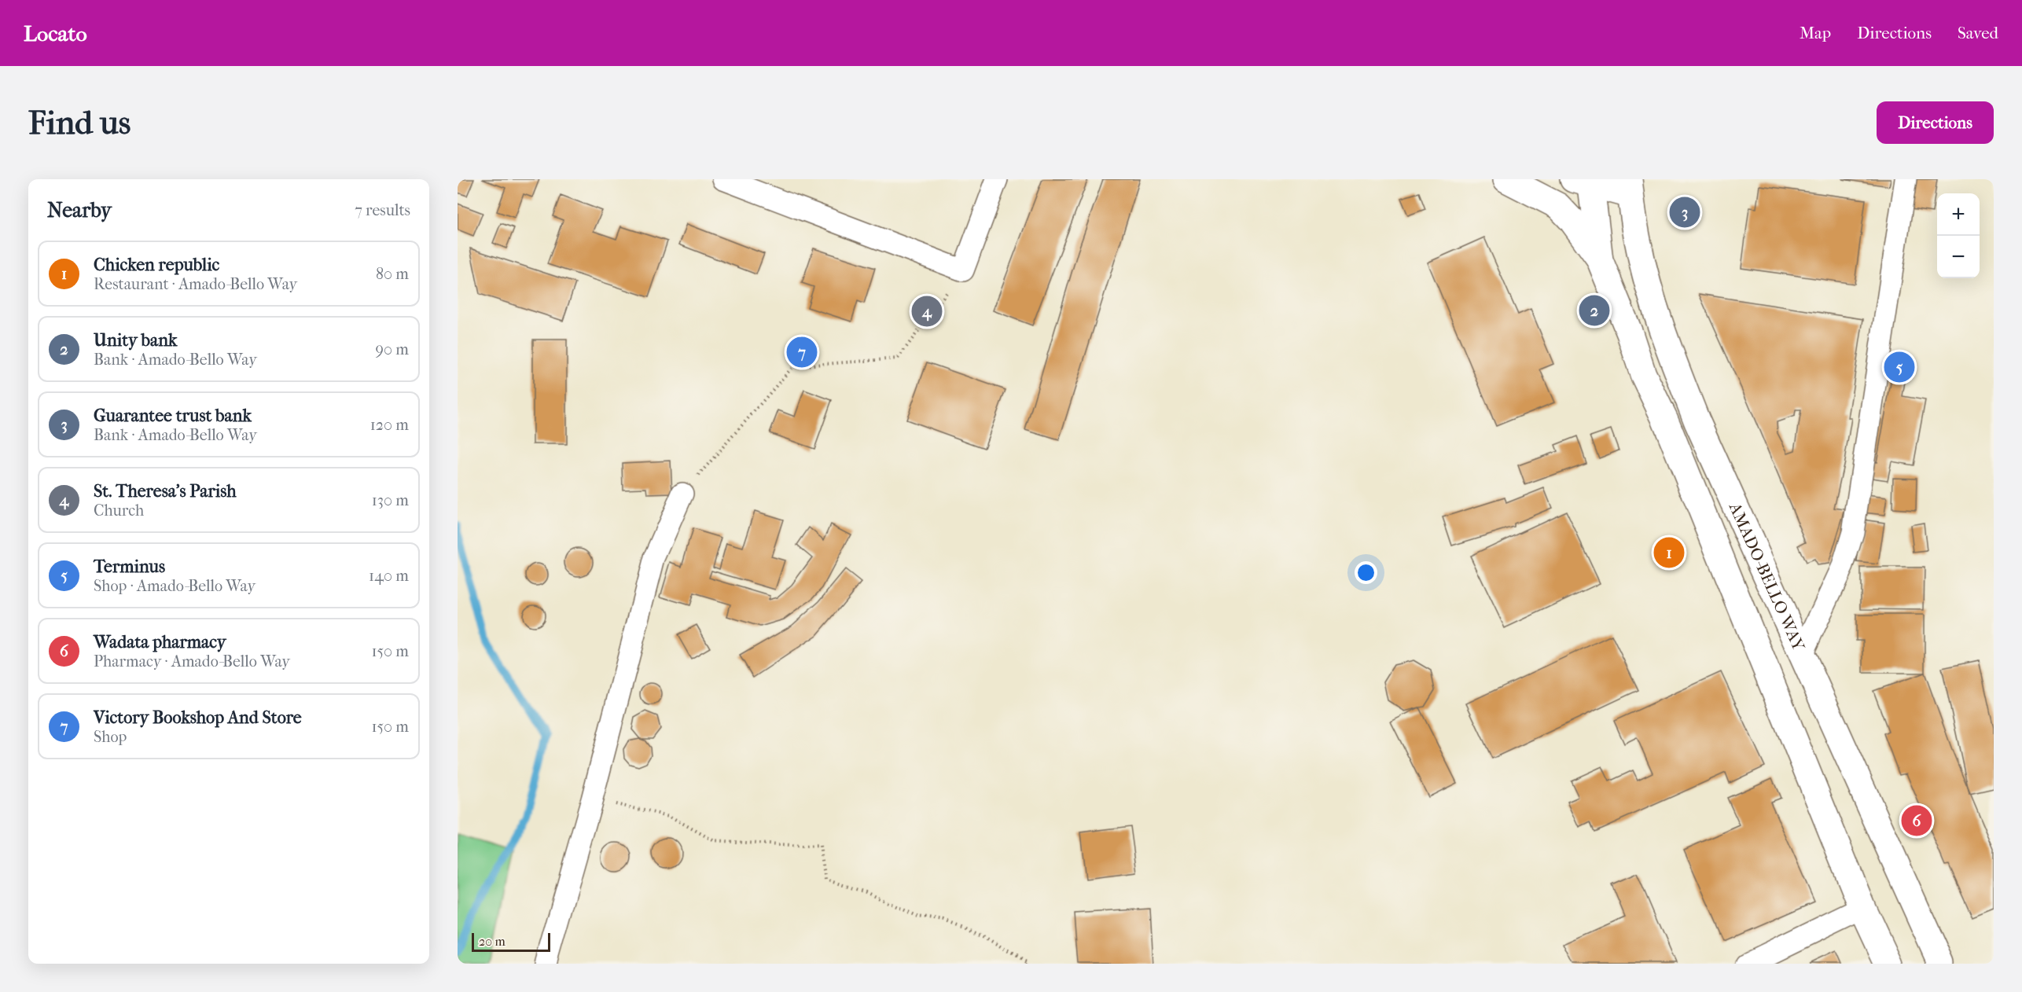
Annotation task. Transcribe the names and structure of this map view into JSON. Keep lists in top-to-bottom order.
{
  "streets": {
    "main road": ["AMADO-BELLO WAY"]
  },
  "scale_bar": "20 m",
  "page": {
    "header": "Locato",
    "nav": ["Map", "Directions", "Saved"],
    "buttons": "Directions",
    "title": "Find us",
    "heading": ["Nearby", "7 results"],
    "map_buttons": ["+", "−"],
    "pins": [
      "3",
      "2",
      "4",
      "7",
      "5",
      "1",
      "6"
    ],
    "list": [
      {
        "mark": "1",
        "name": "Chicken republic",
        "note": "Restaurant · Amado-Bello Way",
        "value": "80 m"
      },
      {
        "mark": "2",
        "name": "Unity bank",
        "note": "Bank · Amado-Bello Way",
        "value": "90 m"
      },
      {
        "mark": "3",
        "name": "Guarantee trust bank",
        "note": "Bank · Amado-Bello Way",
        "value": "120 m"
      },
      {
        "mark": "4",
        "name": "St. Theresa's Parish",
        "note": "Church",
        "value": "130 m"
      },
      {
        "mark": "5",
        "name": "Terminus",
        "note": "Shop · Amado-Bello Way",
        "value": "140 m"
      },
      {
        "mark": "6",
        "name": "Wadata pharmacy",
        "note": "Pharmacy · Amado-Bello Way",
        "value": "150 m"
      },
      {
        "mark": "7",
        "name": "Victory Bookshop And Store",
        "note": "Shop",
        "value": "150 m"
      }
    ],
    "scale": "20 m"
  }
}
